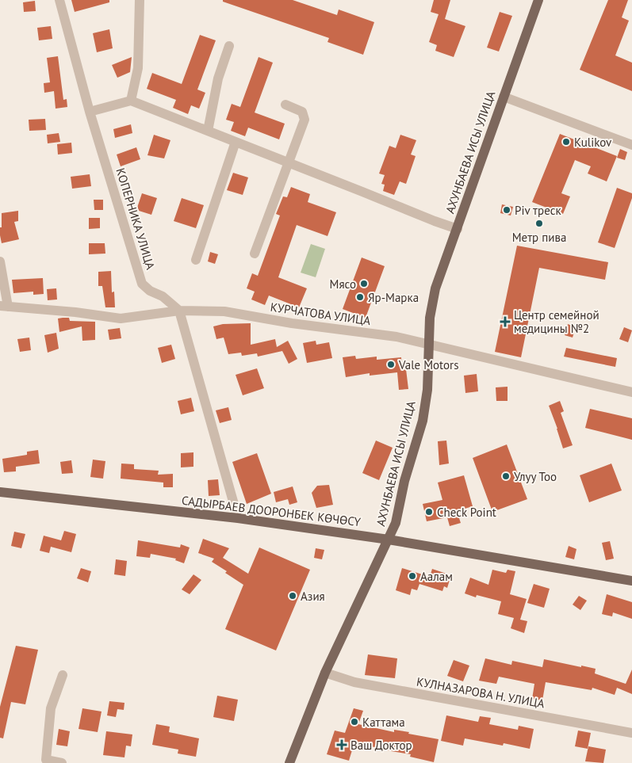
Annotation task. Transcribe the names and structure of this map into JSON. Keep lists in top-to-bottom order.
{
  "streets": {
    "main road": ["АХУНБАЕВА ИСЫ УЛИЦА", "САДЫРБАЕВ ДООРОНБЕК КӨЧӨСҮ"],
    "street": ["КОПЕРНИКА УЛИЦА", "КУРЧАТОВА УЛИЦА", "КУЛНАЗАРОВА Н. УЛИЦА"]
  },
  "crossings": [
    ["АХУНБАЕВА ИСЫ УЛИЦА", "КУРЧАТОВА УЛИЦА"],
    ["АХУНБАЕВА ИСЫ УЛИЦА", "САДЫРБАЕВ ДООРОНБЕК КӨЧӨСҮ"],
    ["АХУНБАЕВА ИСЫ УЛИЦА", "КУЛНАЗАРОВА Н. УЛИЦА"],
    ["КОПЕРНИКА УЛИЦА", "КУРЧАТОВА УЛИЦА"]
  ],
  "places": {
    "other": [
      "Kulikov",
      "Piv треск",
      "Метр пива",
      "Мясо",
      "Яр-Марка",
      "Vale Motors",
      "Улуу Тоо",
      "Check Point",
      "Аалам",
      "Азия",
      "Каттама"
    ],
    "health": ["Центр семейной медицины №2", "Ваш Доктор"]
  }
}
